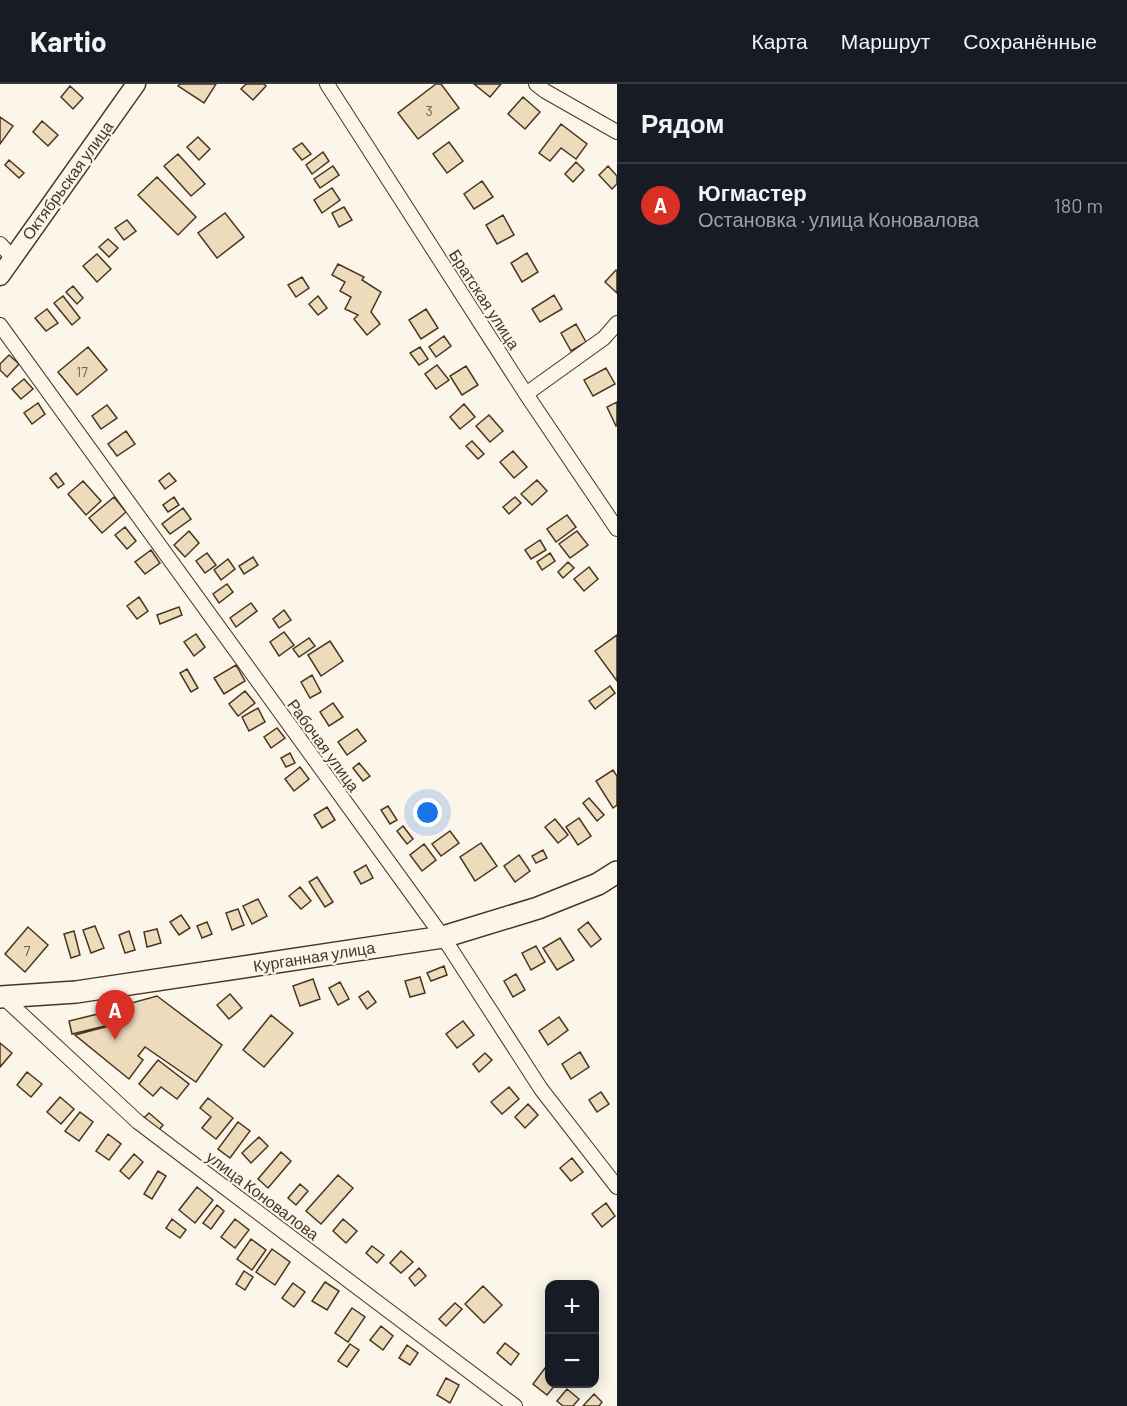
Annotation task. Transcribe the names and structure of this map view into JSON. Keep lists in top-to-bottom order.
{
  "streets": {
    "main road": ["Курганная улица"],
    "street": [
      "Октябрьская улица",
      "Братская улица",
      "Рабочая улица",
      "улица Коновалова"
    ]
  },
  "crossings": [
    ["Рабочая улица", "Курганная улица"],
    ["Курганная улица", "улица Коновалова"]
  ],
  "house_numbers": ["3", "17", "7"],
  "page": {
    "header": "Kartio",
    "nav": ["Карта", "Маршрут", "Сохранённые"],
    "heading": "Рядом",
    "list": [
      {
        "mark": "A",
        "name": "Югмастер",
        "note": "Остановка · улица Коновалова",
        "value": "180 m"
      }
    ],
    "pins": "A",
    "map_buttons": ["+", "−"]
  }
}
